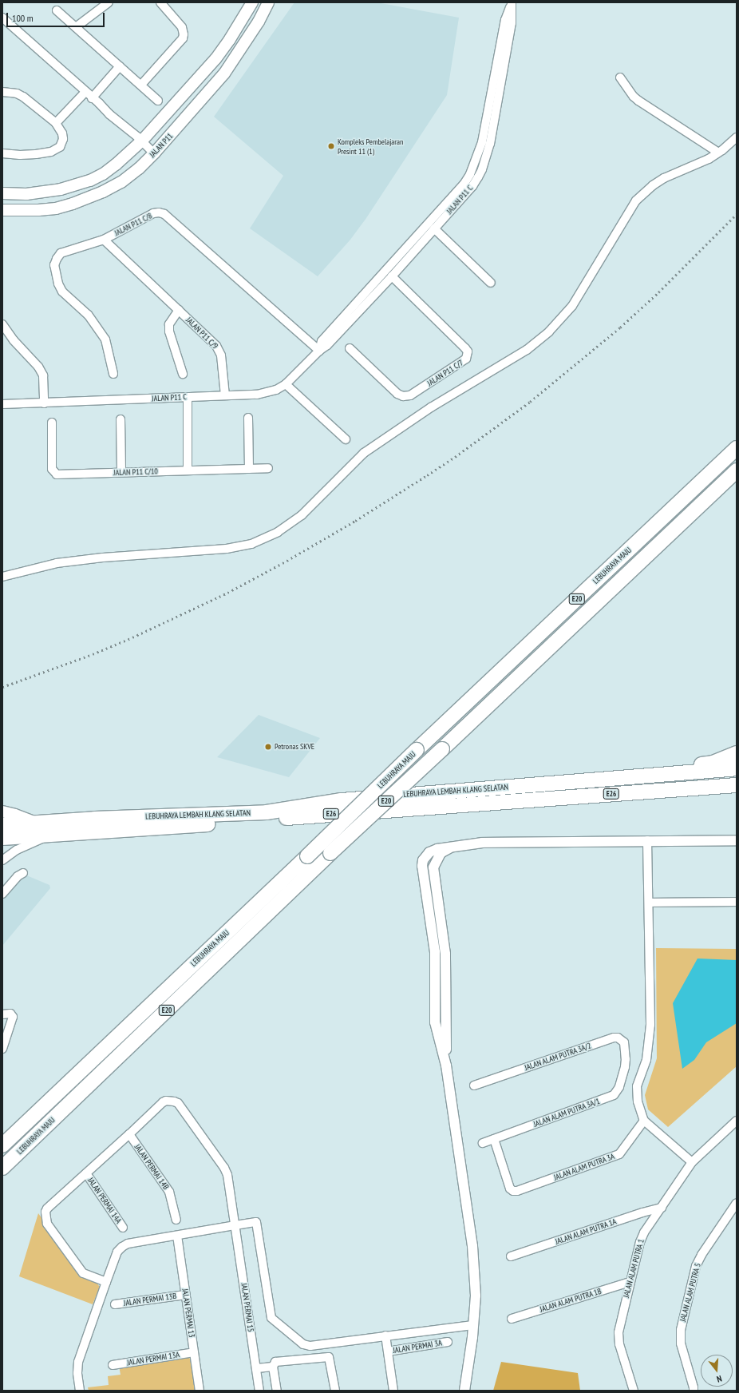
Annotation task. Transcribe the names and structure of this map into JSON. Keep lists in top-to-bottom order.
{
  "streets": {
    "highway": [
      "LEBUHRAYA MAJU",
      "E20",
      "LEBUHRAYA LEMBAH KLANG SELATAN",
      "E26"
    ],
    "main road": ["JALAN P11"],
    "street": [
      "JALAN P11 C",
      "JALAN P11 C/8",
      "JALAN P11 C/9",
      "JALAN P11 C/7",
      "JALAN P11 C/10",
      "JALAN ALAM PUTRA 3A/2",
      "JALAN ALAM PUTRA 3A/1",
      "JALAN PERMAI 14B",
      "JALAN ALAM PUTRA 3A",
      "JALAN PERMAI 14A",
      "JALAN ALAM PUTRA 1A",
      "JALAN ALAM PUTRA 1",
      "JALAN ALAM PUTRA 5",
      "JALAN PERMAI 13B",
      "JALAN ALAM PUTRA 1B",
      "JALAN PERMAI 15",
      "JALAN PERMAI 13",
      "JALAN PERMAI 3A",
      "JALAN PERMAI 13A"
    ]
  },
  "crossings": [
    ["JALAN P11 C", "JALAN P11 C/8"],
    ["JALAN P11 C", "JALAN P11 C/9"],
    ["JALAN P11 C", "JALAN P11 C/7"],
    ["JALAN P11 C/8", "JALAN P11 C/9"],
    ["JALAN ALAM PUTRA 3A/2", "JALAN ALAM PUTRA 3A/1"],
    ["JALAN ALAM PUTRA 3A/1", "JALAN ALAM PUTRA 3A"],
    ["JALAN PERMAI 14B", "JALAN PERMAI 15"],
    ["JALAN ALAM PUTRA 1A", "JALAN ALAM PUTRA 1"],
    ["JALAN ALAM PUTRA 1", "JALAN ALAM PUTRA 1B"],
    ["JALAN PERMAI 13B", "JALAN PERMAI 13"],
    ["JALAN PERMAI 13", "JALAN PERMAI 13A"]
  ],
  "places": ["Kompleks Pembelajaran Presint 11 (1)", "Petronas SKVE"],
  "scale_bar": "100 m",
  "north": "bottom"
}
